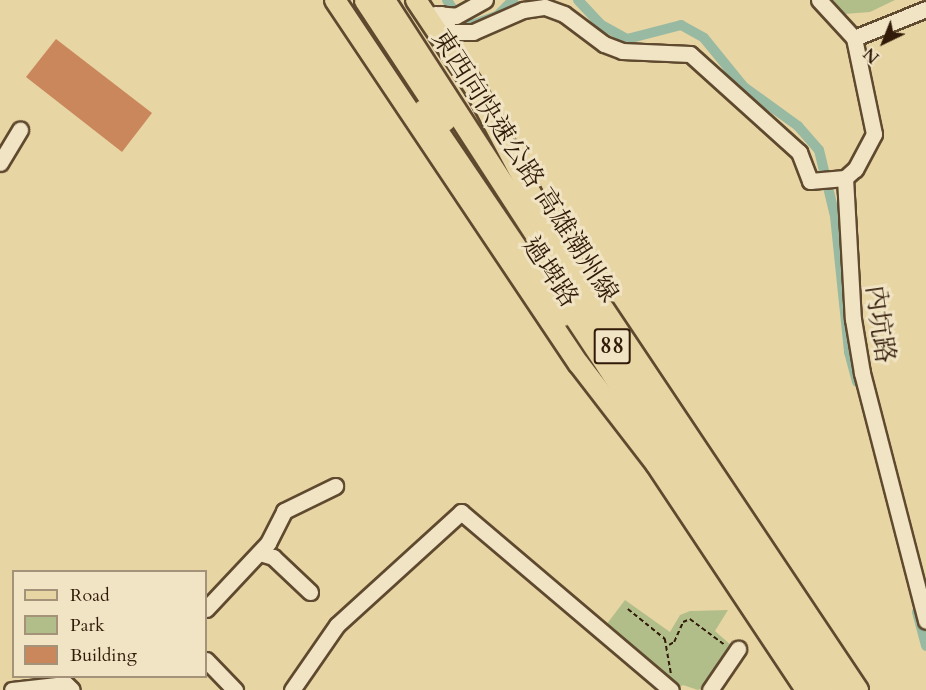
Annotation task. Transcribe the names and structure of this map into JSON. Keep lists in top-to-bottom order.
{
  "streets": {
    "highway": ["東西向快速公路 高雄潮州線", "88"],
    "main road": ["過埤路"],
    "street": ["內坑路"]
  },
  "legend": ["Road", "Park", "Building"],
  "north": "bottom left"
}
